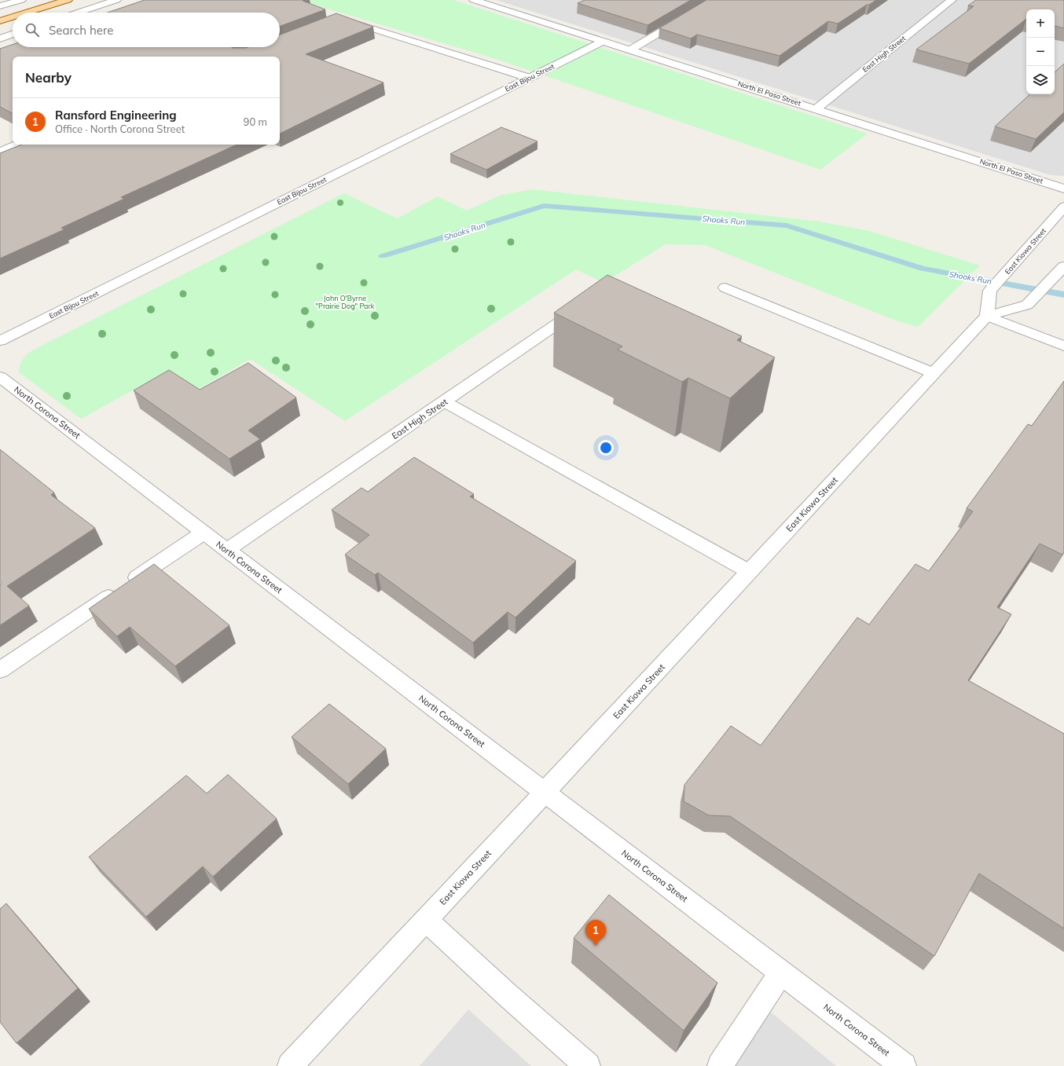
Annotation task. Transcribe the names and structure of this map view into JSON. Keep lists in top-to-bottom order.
{
  "streets": {
    "street": [
      "East High Street",
      "East Bijou Street",
      "North El Paso Street",
      "East Kiowa Street",
      "North Corona Street"
    ]
  },
  "crossings": [
    ["East High Street", "North El Paso Street"],
    ["East High Street", "North Corona Street"],
    ["East Bijou Street", "North El Paso Street"],
    ["East Kiowa Street", "North Corona Street"]
  ],
  "water": ["Shooks Run"],
  "parks": ["John O'Byrne \"Prairie Dog\" Park"],
  "page": {
    "map_buttons": ["+", "−"],
    "search": "Search here",
    "heading": "Nearby",
    "list": [
      {
        "mark": "1",
        "name": "Ransford Engineering",
        "note": "Office · North Corona Street",
        "value": "90 m"
      }
    ],
    "pins": "1"
  }
}
